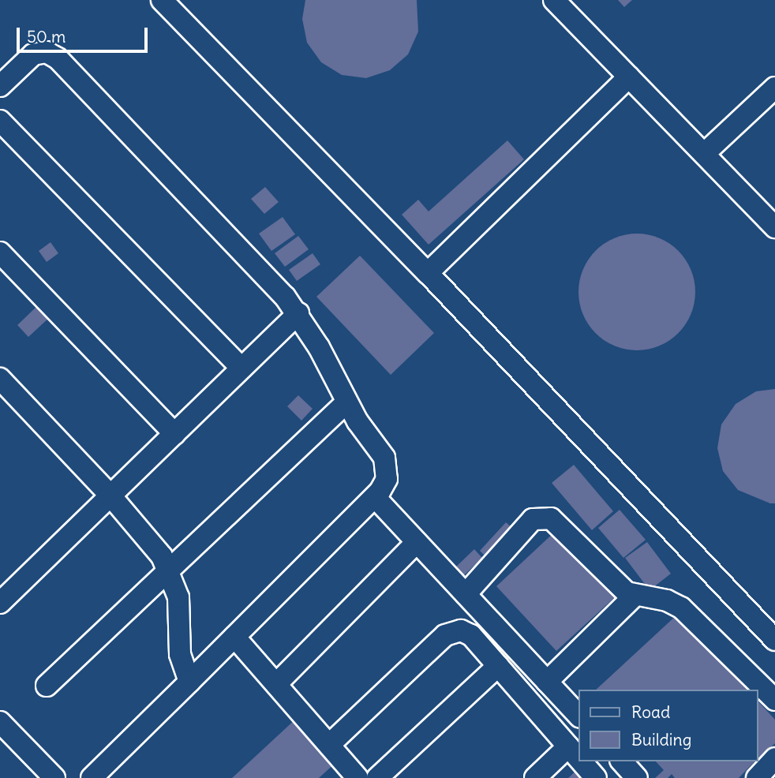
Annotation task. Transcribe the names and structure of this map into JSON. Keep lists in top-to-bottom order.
{
  "legend": ["Road", "Building"],
  "scale_bar": "50 m"
}
